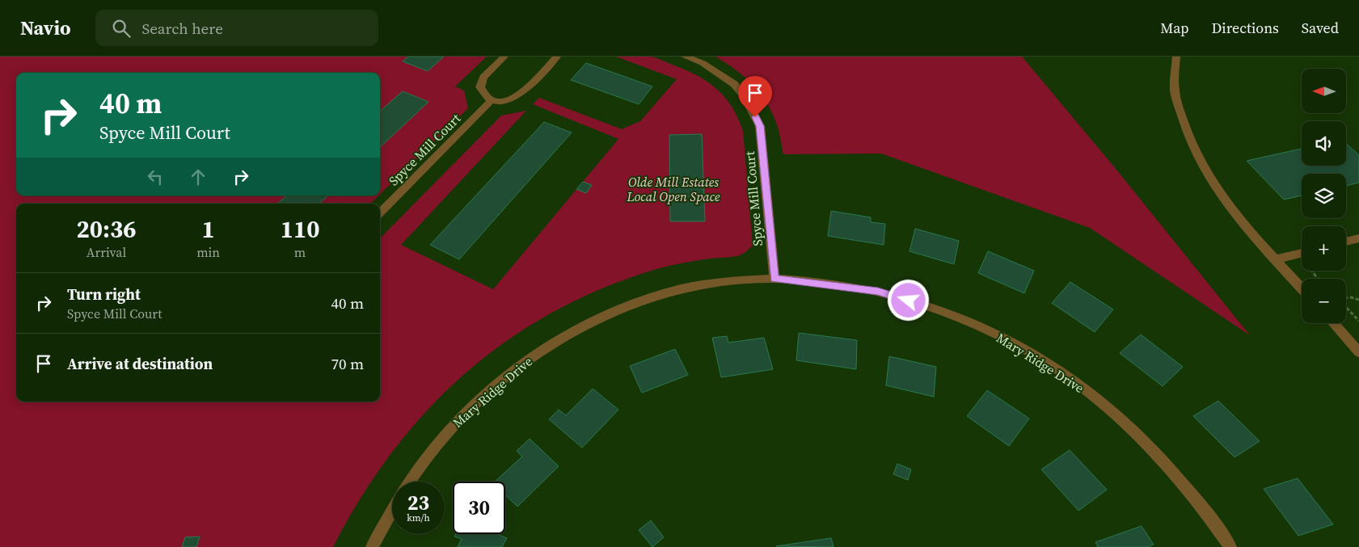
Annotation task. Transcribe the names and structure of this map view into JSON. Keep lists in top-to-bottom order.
{
  "streets": {
    "street": ["Spyce Mill Court", "Mary Ridge Drive"]
  },
  "crossings": [
    ["Spyce Mill Court", "Mary Ridge Drive"]
  ],
  "parks": ["Olde Mill Estates Local Open Space"],
  "north": "left",
  "page": {
    "header": "Navio",
    "search": "Search here",
    "nav": ["Map", "Directions", "Saved"],
    "map_buttons": ["+", "−"],
    "turn": ["40 m", "Spyce Mill Court"],
    "eta": [
      "20:36",
      "Arrival",
      "1",
      "min",
      "110",
      "m"
    ],
    "list": [
      {
        "name": "Turn right",
        "note": "Spyce Mill Court",
        "value": "40 m"
      },
      {
        "name": "Arrive at destination",
        "value": "70 m"
      }
    ],
    "speed": "23 km/h",
    "limit": "30"
  }
}
